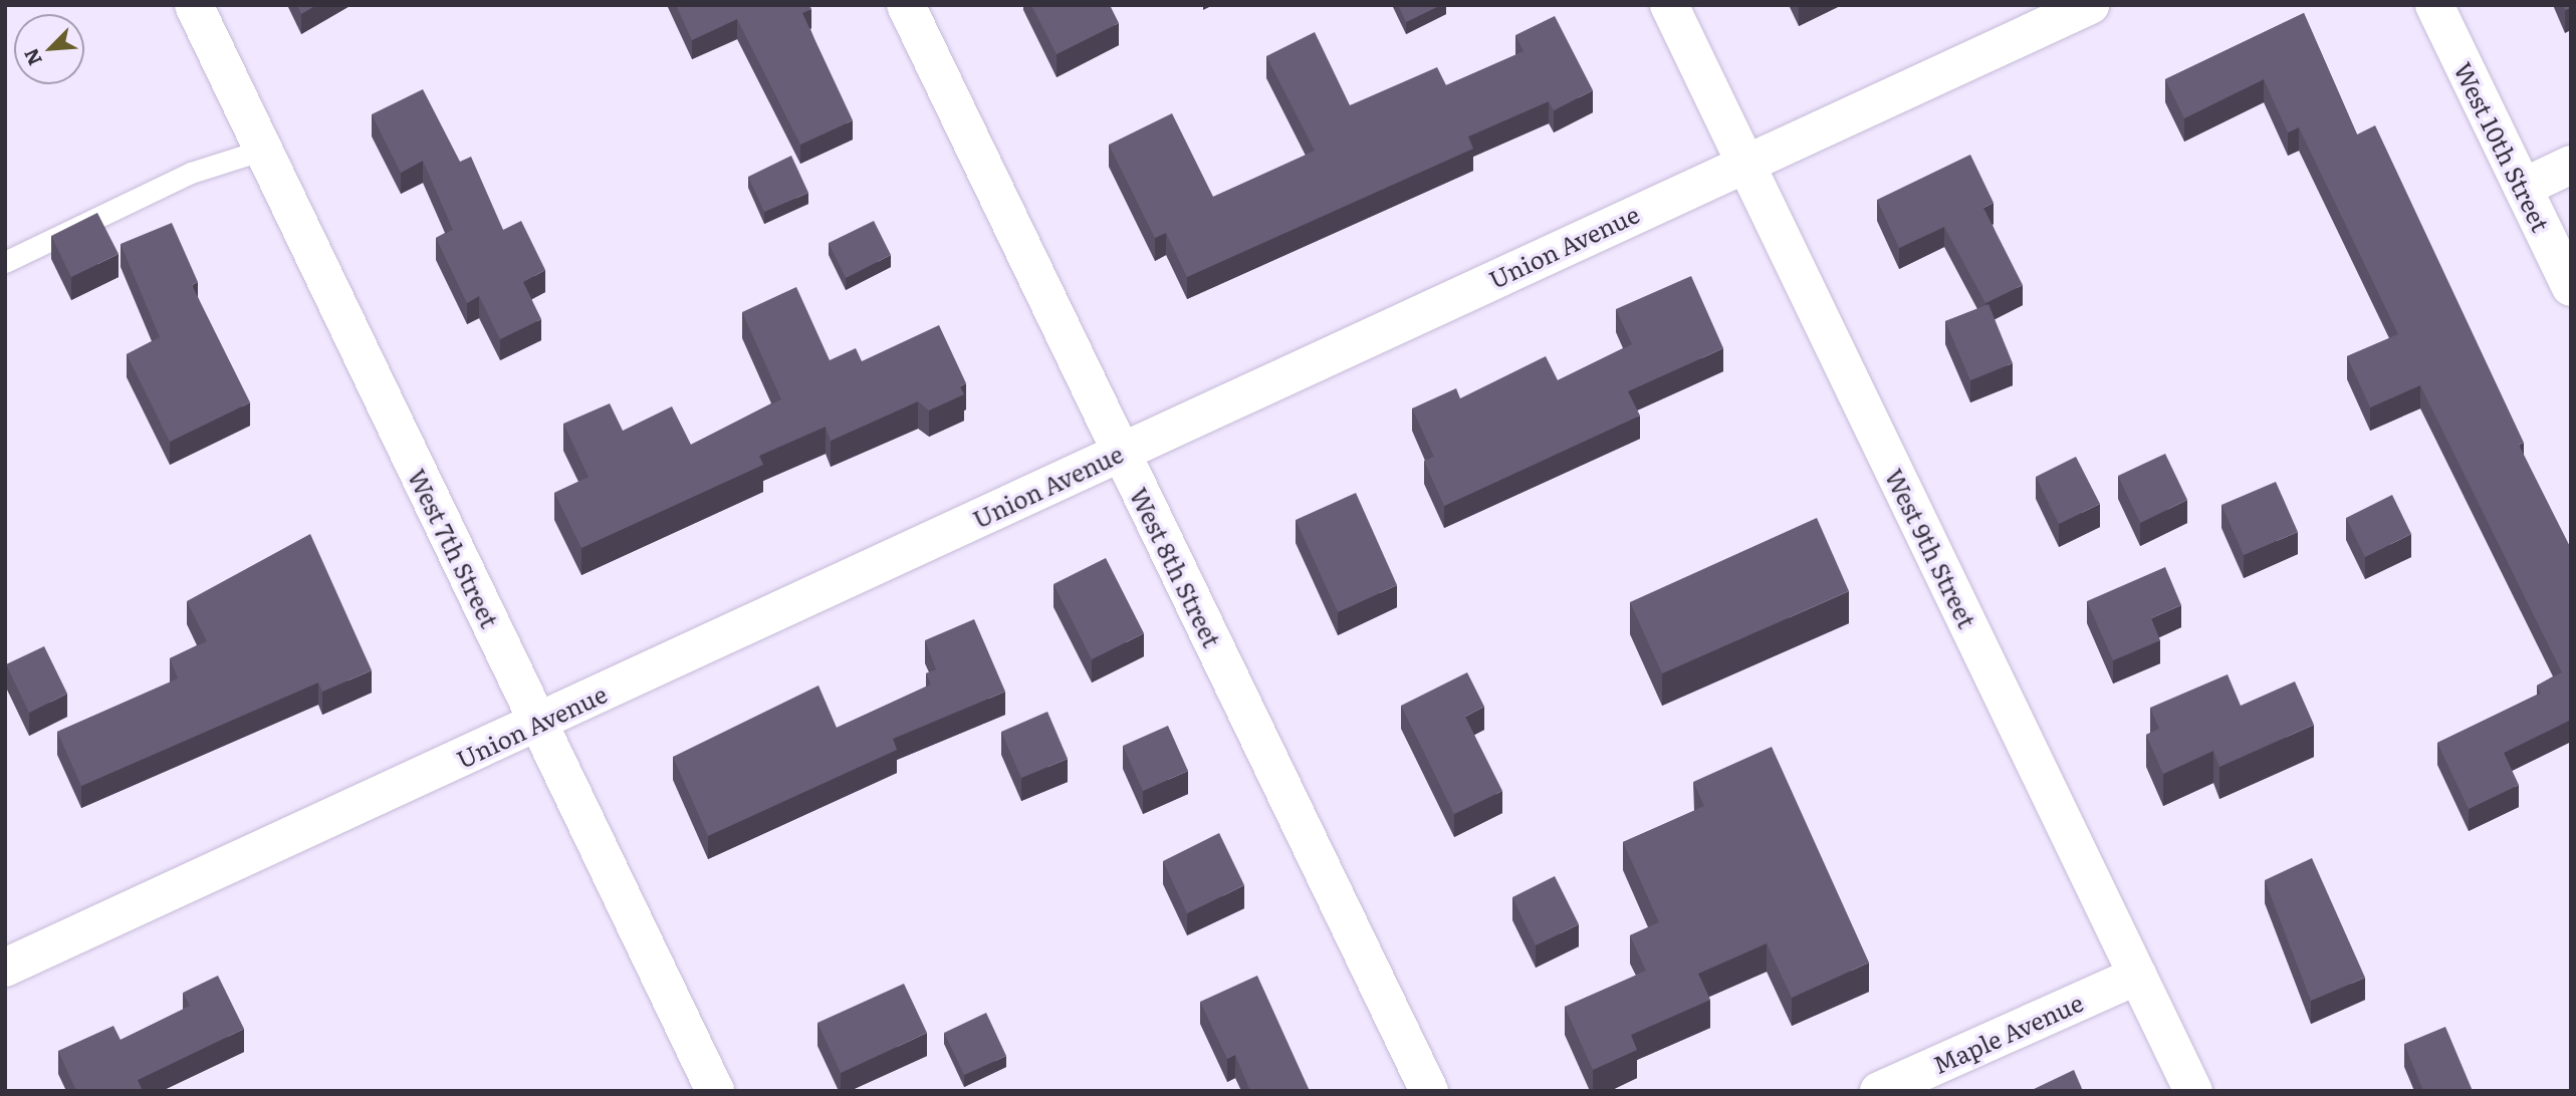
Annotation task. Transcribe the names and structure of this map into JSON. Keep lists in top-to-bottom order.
{
  "streets": {
    "street": [
      "West 10th Street",
      "Union Avenue",
      "West 7th Street",
      "West 9th Street",
      "West 8th Street",
      "Maple Avenue"
    ]
  },
  "crossings": [
    ["Union Avenue", "West 7th Street"],
    ["Union Avenue", "West 9th Street"],
    ["Union Avenue", "West 8th Street"],
    ["West 9th Street", "Maple Avenue"]
  ],
  "north": "bottom left"
}
